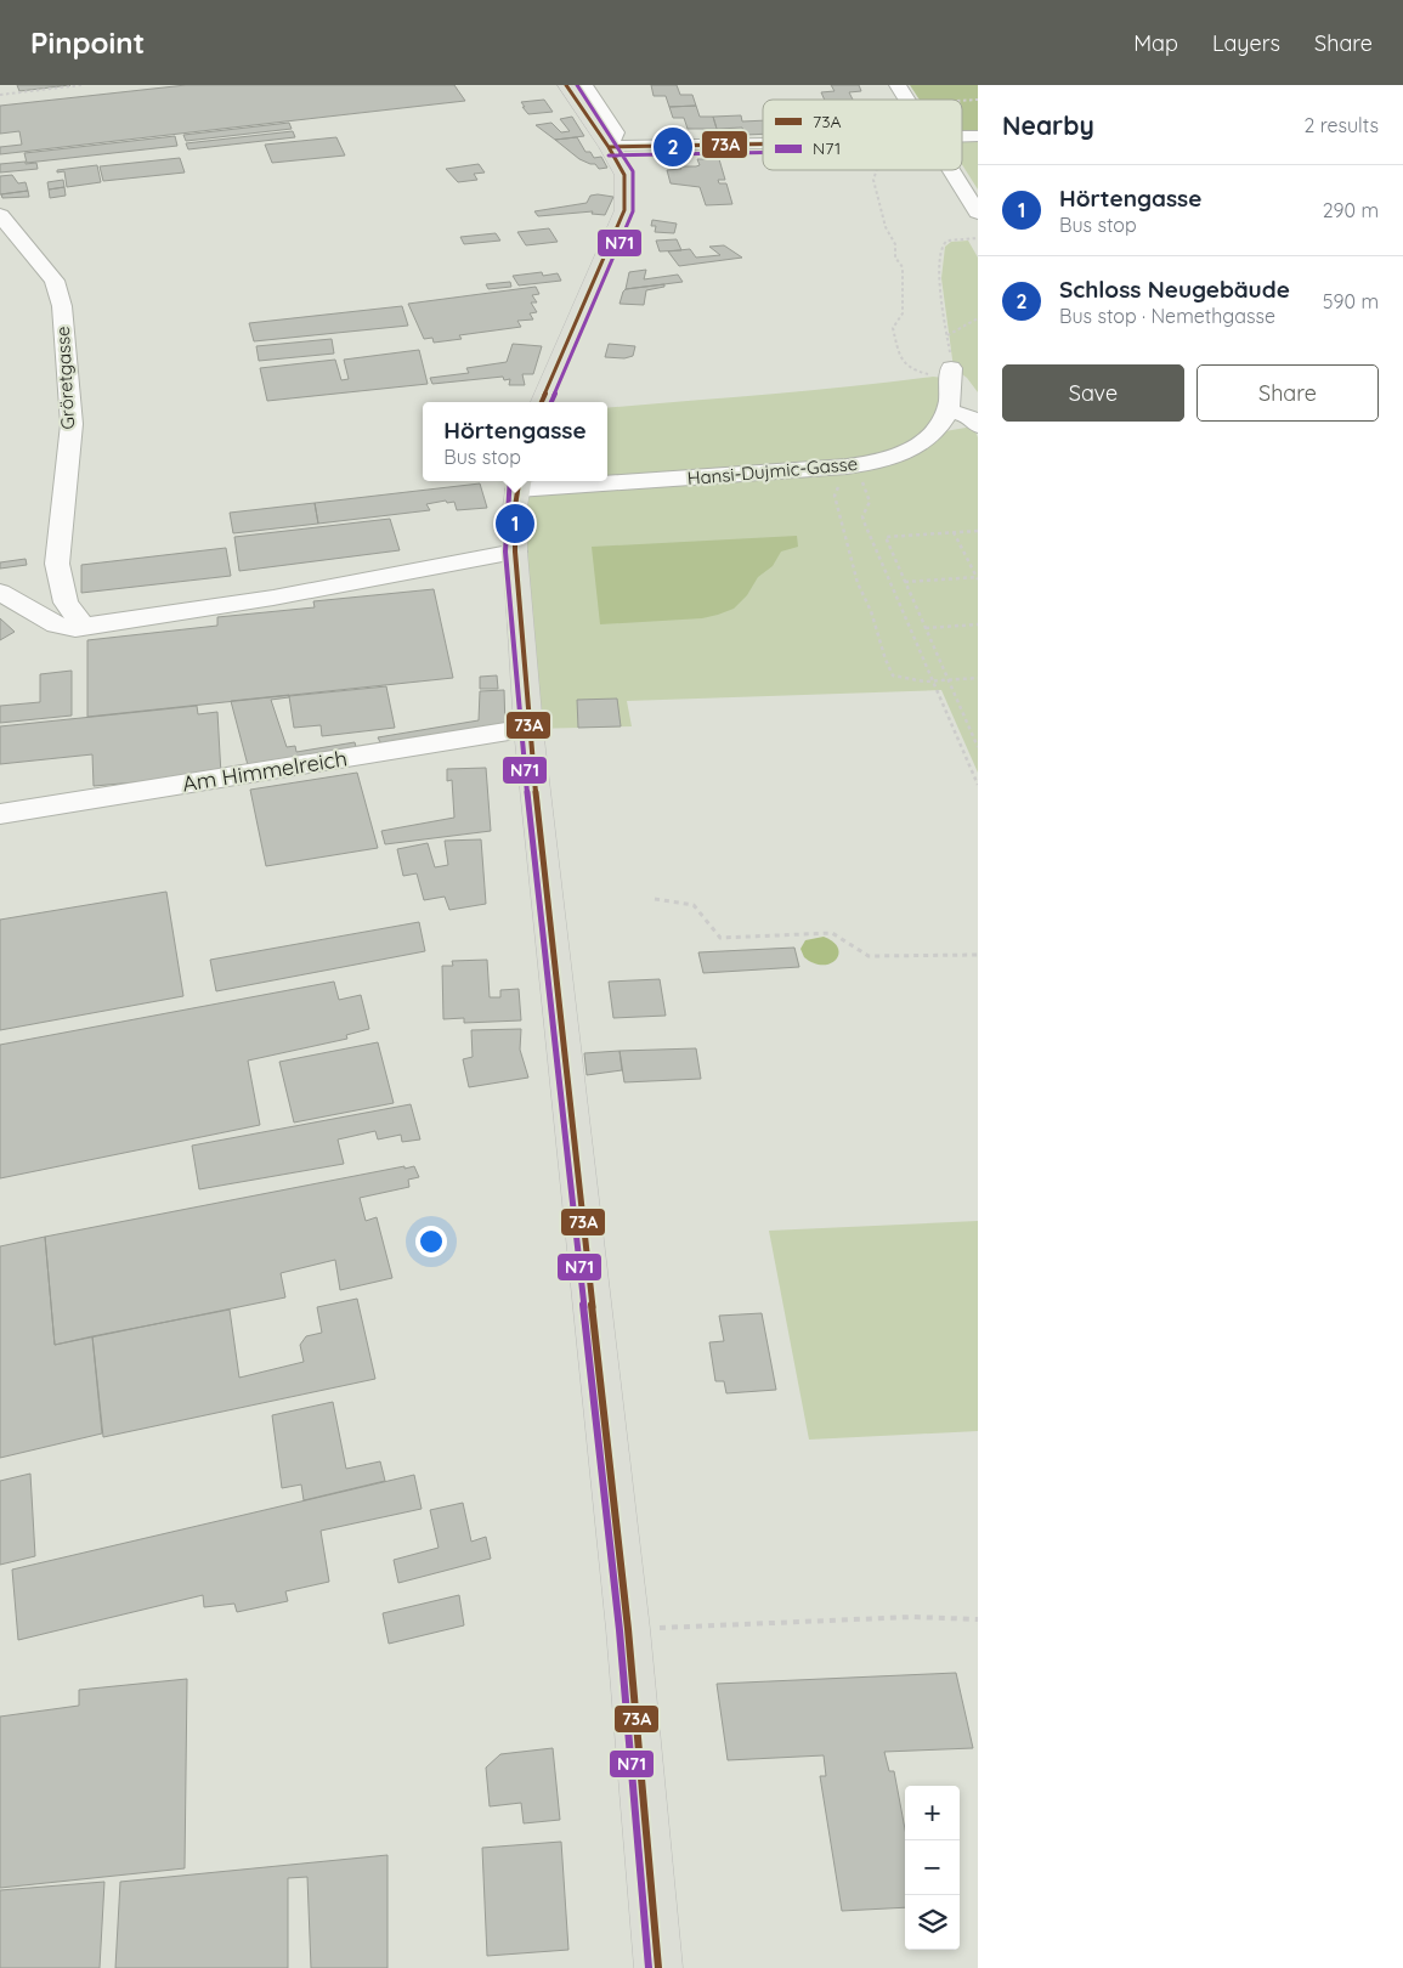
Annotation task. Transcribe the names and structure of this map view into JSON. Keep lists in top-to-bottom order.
{
  "streets": {
    "street": ["Gröretgasse", "Hansi-Dujmic-Gasse", "Am Himmelreich"]
  },
  "lines": ["transit line 73A", "transit line N71"],
  "legend": ["73A", "N71"],
  "page": {
    "header": "Pinpoint",
    "nav": ["Map", "Layers", "Share"],
    "heading": ["Nearby", "2 results"],
    "pins": ["2", "1"],
    "list": [
      {
        "mark": "1",
        "name": "Hörtengasse",
        "note": "Bus stop",
        "value": "290 m"
      },
      {
        "mark": "2",
        "name": "Schloss Neugebäude",
        "note": "Bus stop · Nemethgasse",
        "value": "590 m"
      }
    ],
    "buttons": ["Save", "Share"],
    "popup": ["Hörtengasse", "Bus stop"],
    "map_buttons": ["+", "−"]
  }
}
